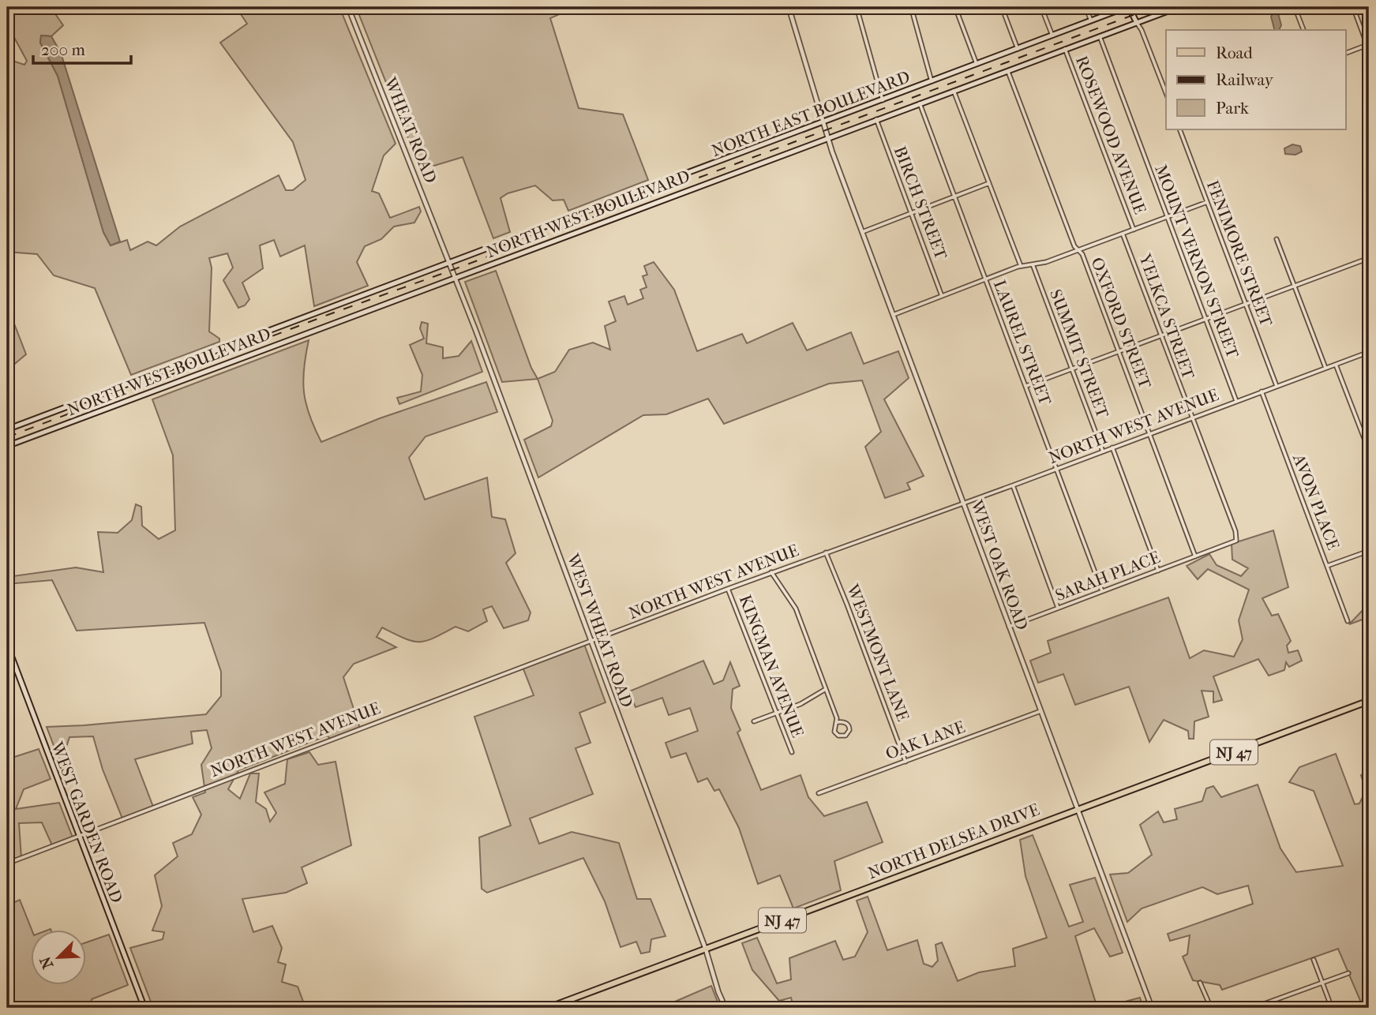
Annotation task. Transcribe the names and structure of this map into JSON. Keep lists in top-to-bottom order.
{
  "streets": {
    "main road": [
      "NORTH EAST BOULEVARD",
      "NORTH WEST BOULEVARD",
      "NJ 47",
      "WEST GARDEN ROAD",
      "NORTH DELSEA DRIVE"
    ],
    "street": [
      "WHEAT ROAD",
      "ROSEWOOD AVENUE",
      "BIRCH STREET",
      "FENIMORE STREET",
      "MOUNT VERNON STREET",
      "YELKCA STREET",
      "OXFORD STREET",
      "LAUREL STREET",
      "SUMMIT STREET",
      "NORTH WEST AVENUE",
      "AVON PLACE",
      "WEST OAK ROAD",
      "SARAH PLACE",
      "WEST WHEAT ROAD",
      "WESTMONT LANE",
      "KINGMAN AVENUE",
      "OAK LANE"
    ]
  },
  "crossings": [
    ["NORTH EAST BOULEVARD", "WHEAT ROAD"],
    ["NORTH EAST BOULEVARD", "WEST OAK ROAD"],
    ["NORTH EAST BOULEVARD", "WEST WHEAT ROAD"],
    ["WHEAT ROAD", "WEST WHEAT ROAD"],
    ["ROSEWOOD AVENUE", "NORTH WEST BOULEVARD"],
    ["BIRCH STREET", "NORTH WEST BOULEVARD"],
    ["NORTH WEST BOULEVARD", "MOUNT VERNON STREET"],
    ["NORTH WEST BOULEVARD", "OXFORD STREET"],
    ["NORTH WEST BOULEVARD", "LAUREL STREET"],
    ["NORTH WEST BOULEVARD", "WEST OAK ROAD"],
    ["NORTH WEST BOULEVARD", "WEST WHEAT ROAD"],
    ["FENIMORE STREET", "NORTH WEST AVENUE"],
    ["MOUNT VERNON STREET", "NORTH WEST AVENUE"],
    ["YELKCA STREET", "NORTH WEST AVENUE"],
    ["YELKCA STREET", "SARAH PLACE"],
    ["OXFORD STREET", "NORTH WEST AVENUE"],
    ["OXFORD STREET", "SARAH PLACE"],
    ["LAUREL STREET", "NORTH WEST AVENUE"],
    ["LAUREL STREET", "SARAH PLACE"],
    ["SUMMIT STREET", "NORTH WEST AVENUE"],
    ["NORTH WEST AVENUE", "AVON PLACE"],
    ["NORTH WEST AVENUE", "WEST OAK ROAD"],
    ["NORTH WEST AVENUE", "WEST WHEAT ROAD"],
    ["NORTH WEST AVENUE", "WESTMONT LANE"],
    ["NORTH WEST AVENUE", "KINGMAN AVENUE"],
    ["NORTH WEST AVENUE", "WEST GARDEN ROAD"],
    ["WEST OAK ROAD", "SARAH PLACE"],
    ["WEST OAK ROAD", "OAK LANE"],
    ["WEST OAK ROAD", "NORTH DELSEA DRIVE"],
    ["WEST WHEAT ROAD", "NORTH DELSEA DRIVE"],
    ["WESTMONT LANE", "OAK LANE"]
  ],
  "legend": ["Road", "Railway", "Park"],
  "scale_bar": "200 m",
  "north": "bottom left"
}
